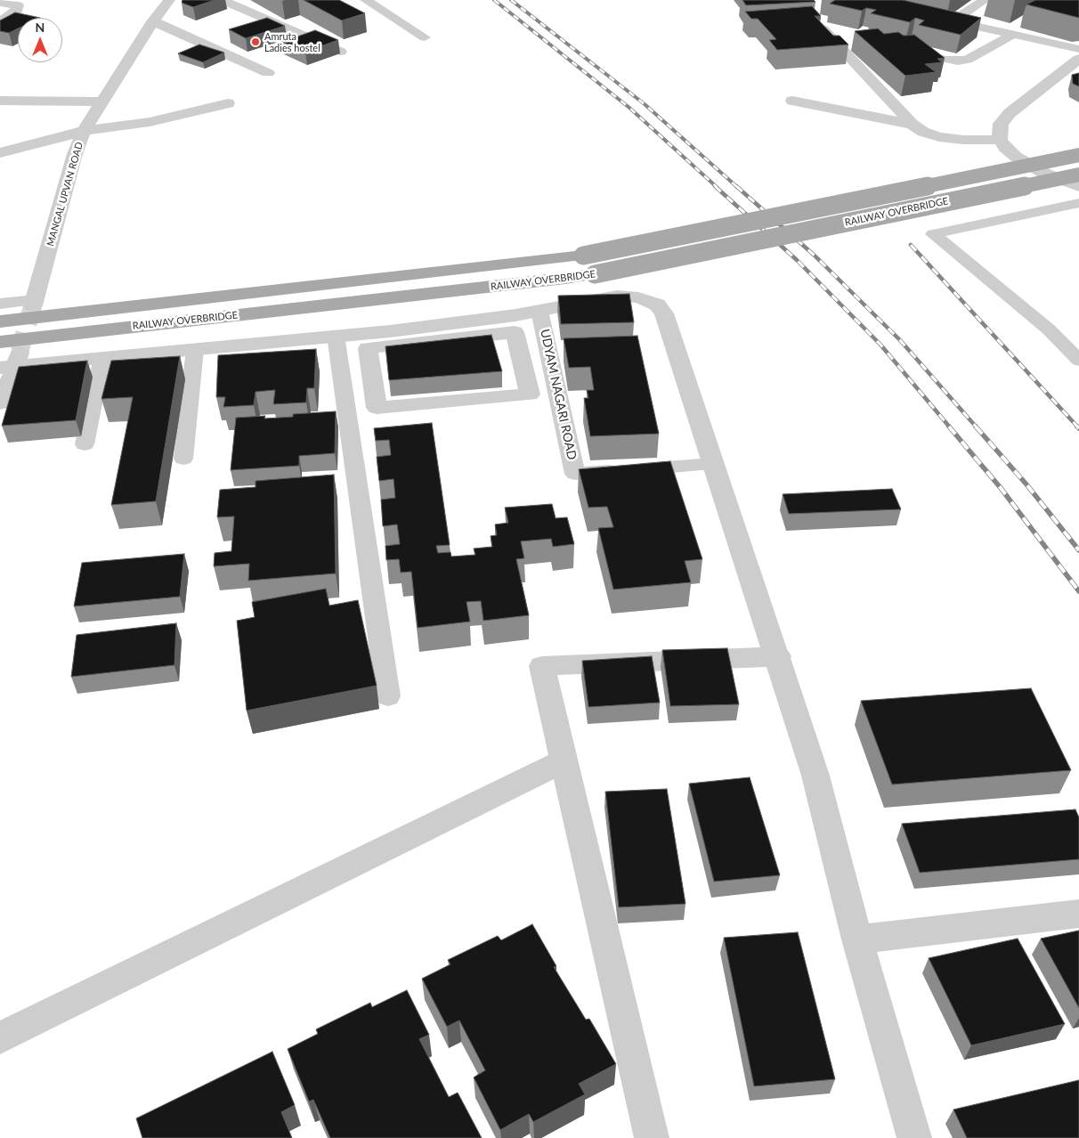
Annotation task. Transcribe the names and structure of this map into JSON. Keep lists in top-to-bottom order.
{
  "streets": {
    "main road": ["RAILWAY OVERBRIDGE"],
    "street": ["MANGAL UPVAN ROAD"],
    "lane": ["UDYAM NAGARI ROAD"]
  },
  "places": ["Amruta Ladies hostel"],
  "north": "top"
}
